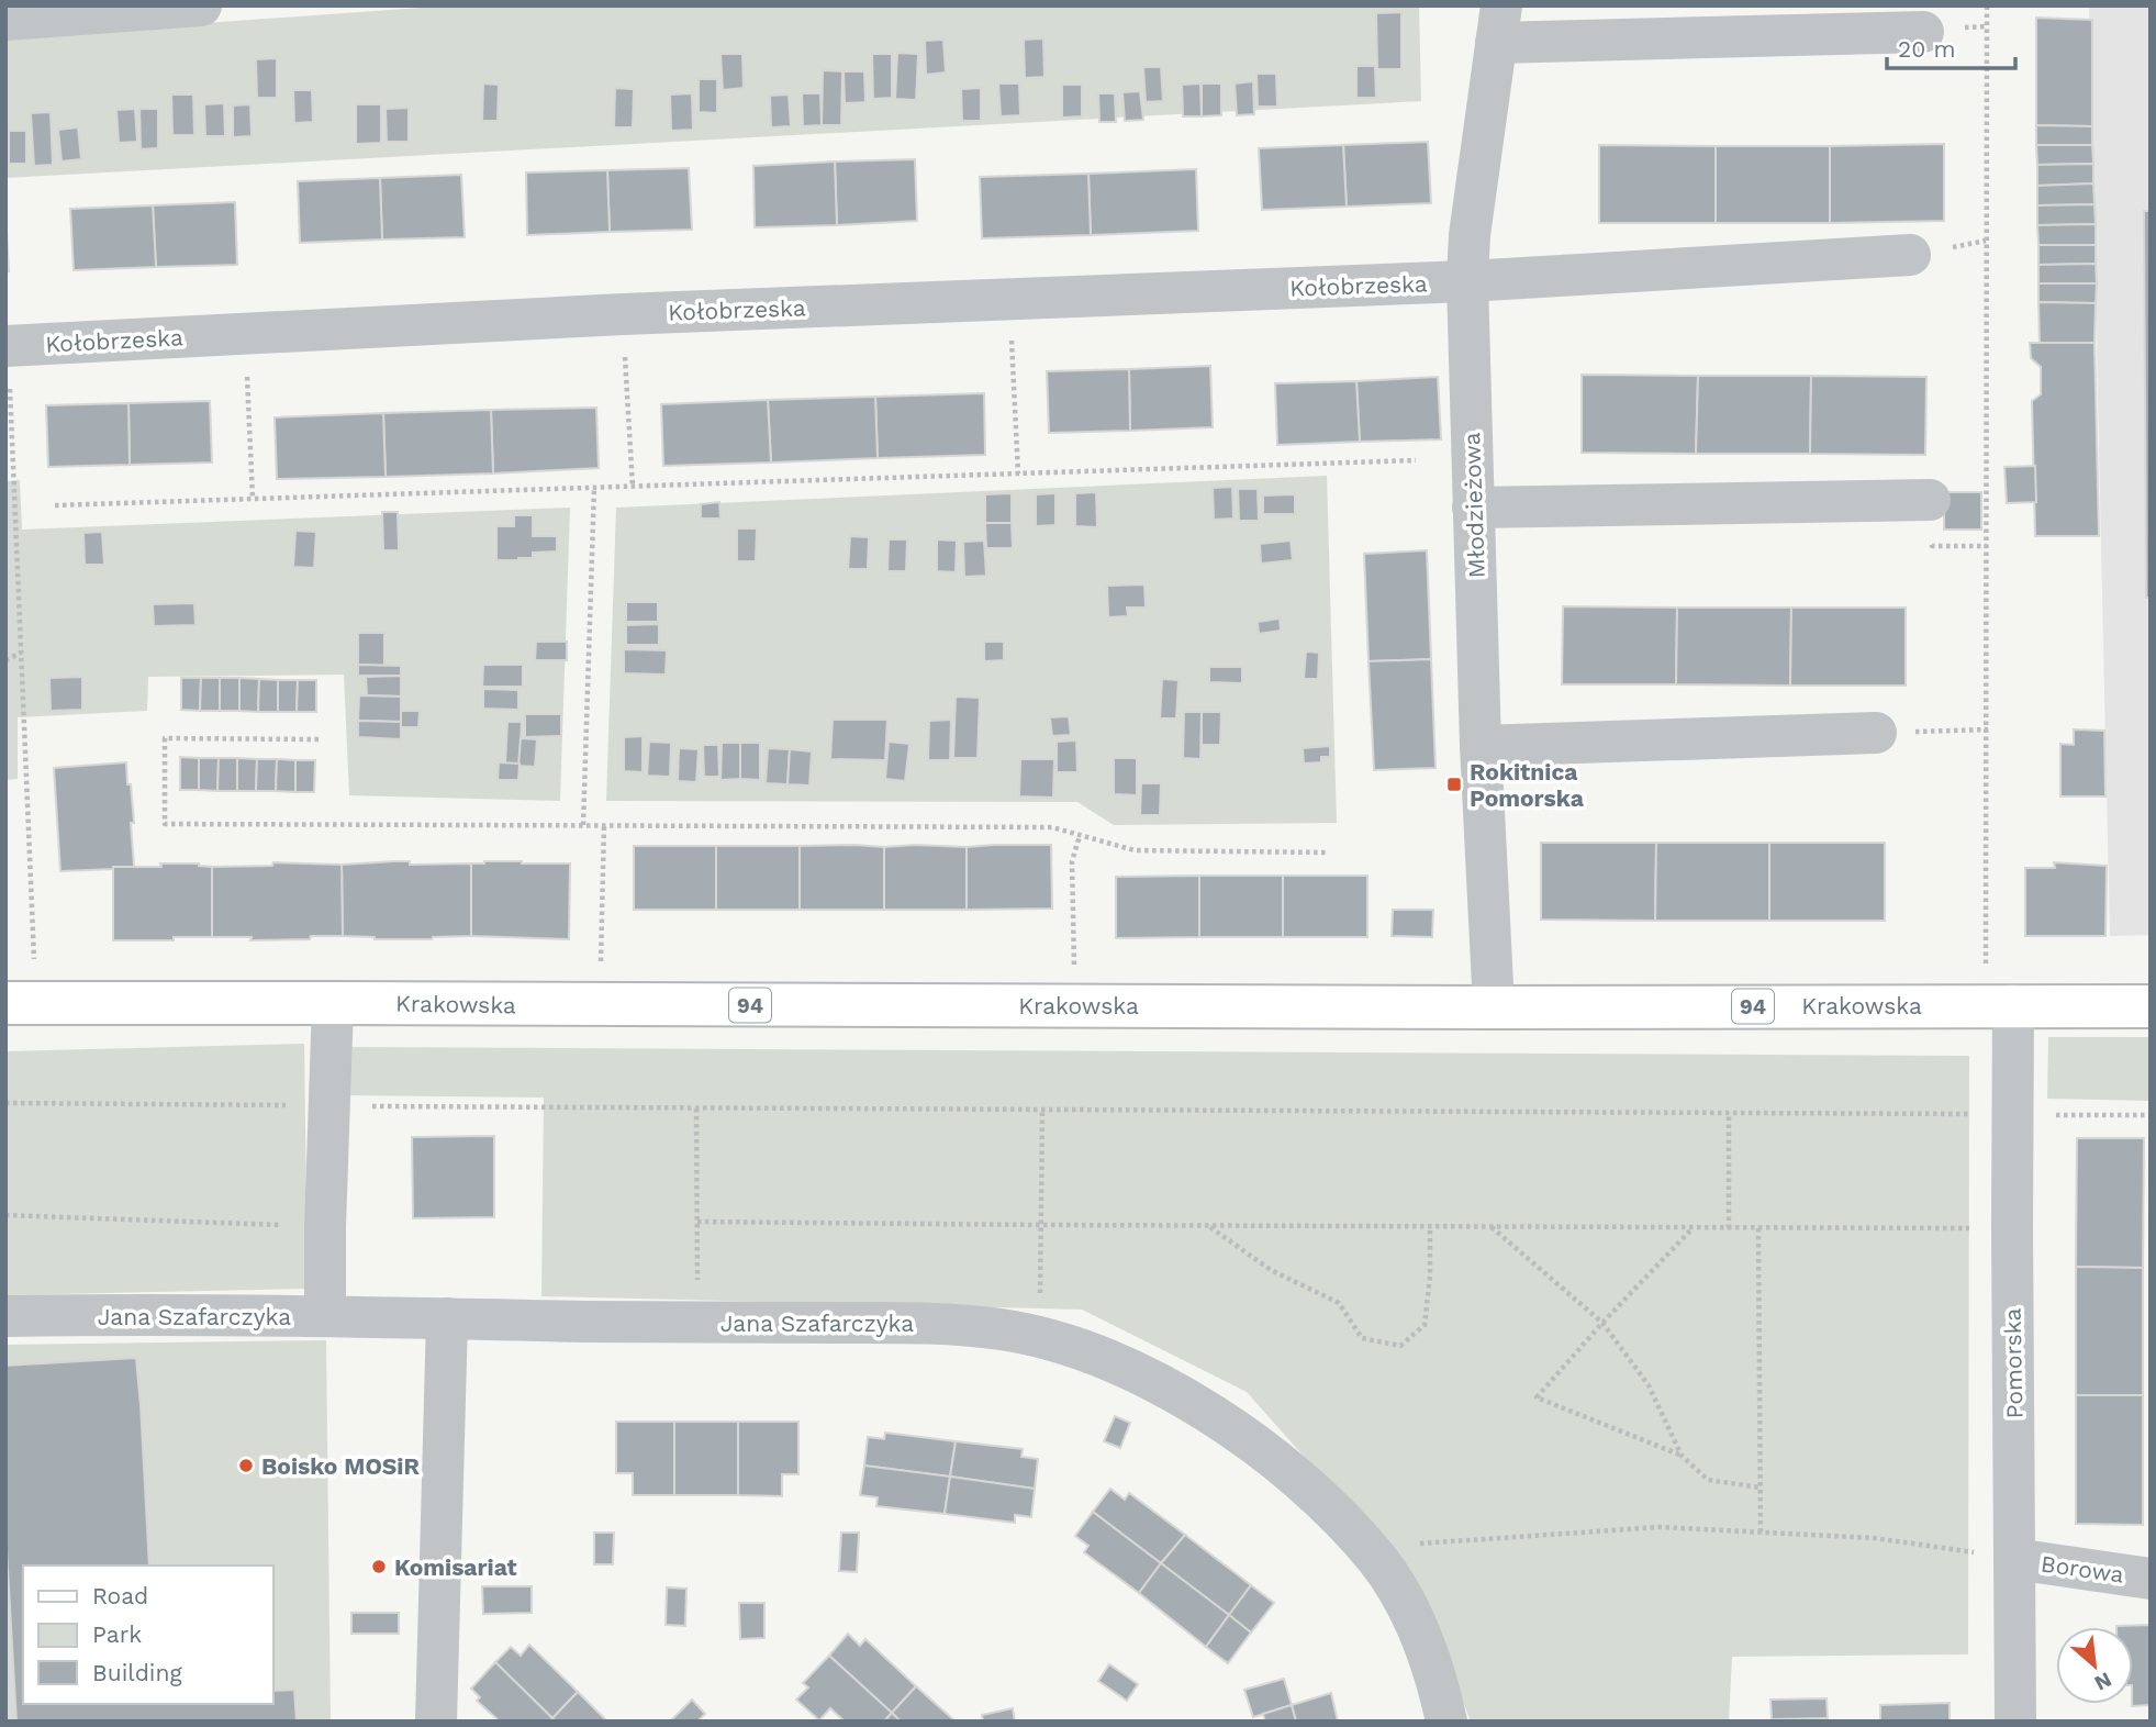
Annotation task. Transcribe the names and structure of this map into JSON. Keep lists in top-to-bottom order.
{
  "streets": {
    "main road": ["Krakowska", "94"],
    "street": [
      "Kołobrzeska",
      "Młodzieżowa",
      "Jana Szafarczyka",
      "Pomorska",
      "Borowa"
    ]
  },
  "crossings": [
    ["Kołobrzeska", "Młodzieżowa"],
    ["Młodzieżowa", "Krakowska"],
    ["Krakowska", "Pomorska"],
    ["Pomorska", "Borowa"]
  ],
  "places": {
    "transit": ["Rokitnica Pomorska"],
    "other": ["Boisko MOSiR", "Komisariat"]
  },
  "legend": ["Road", "Park", "Building"],
  "scale_bar": "20 m",
  "north": "bottom right"
}
